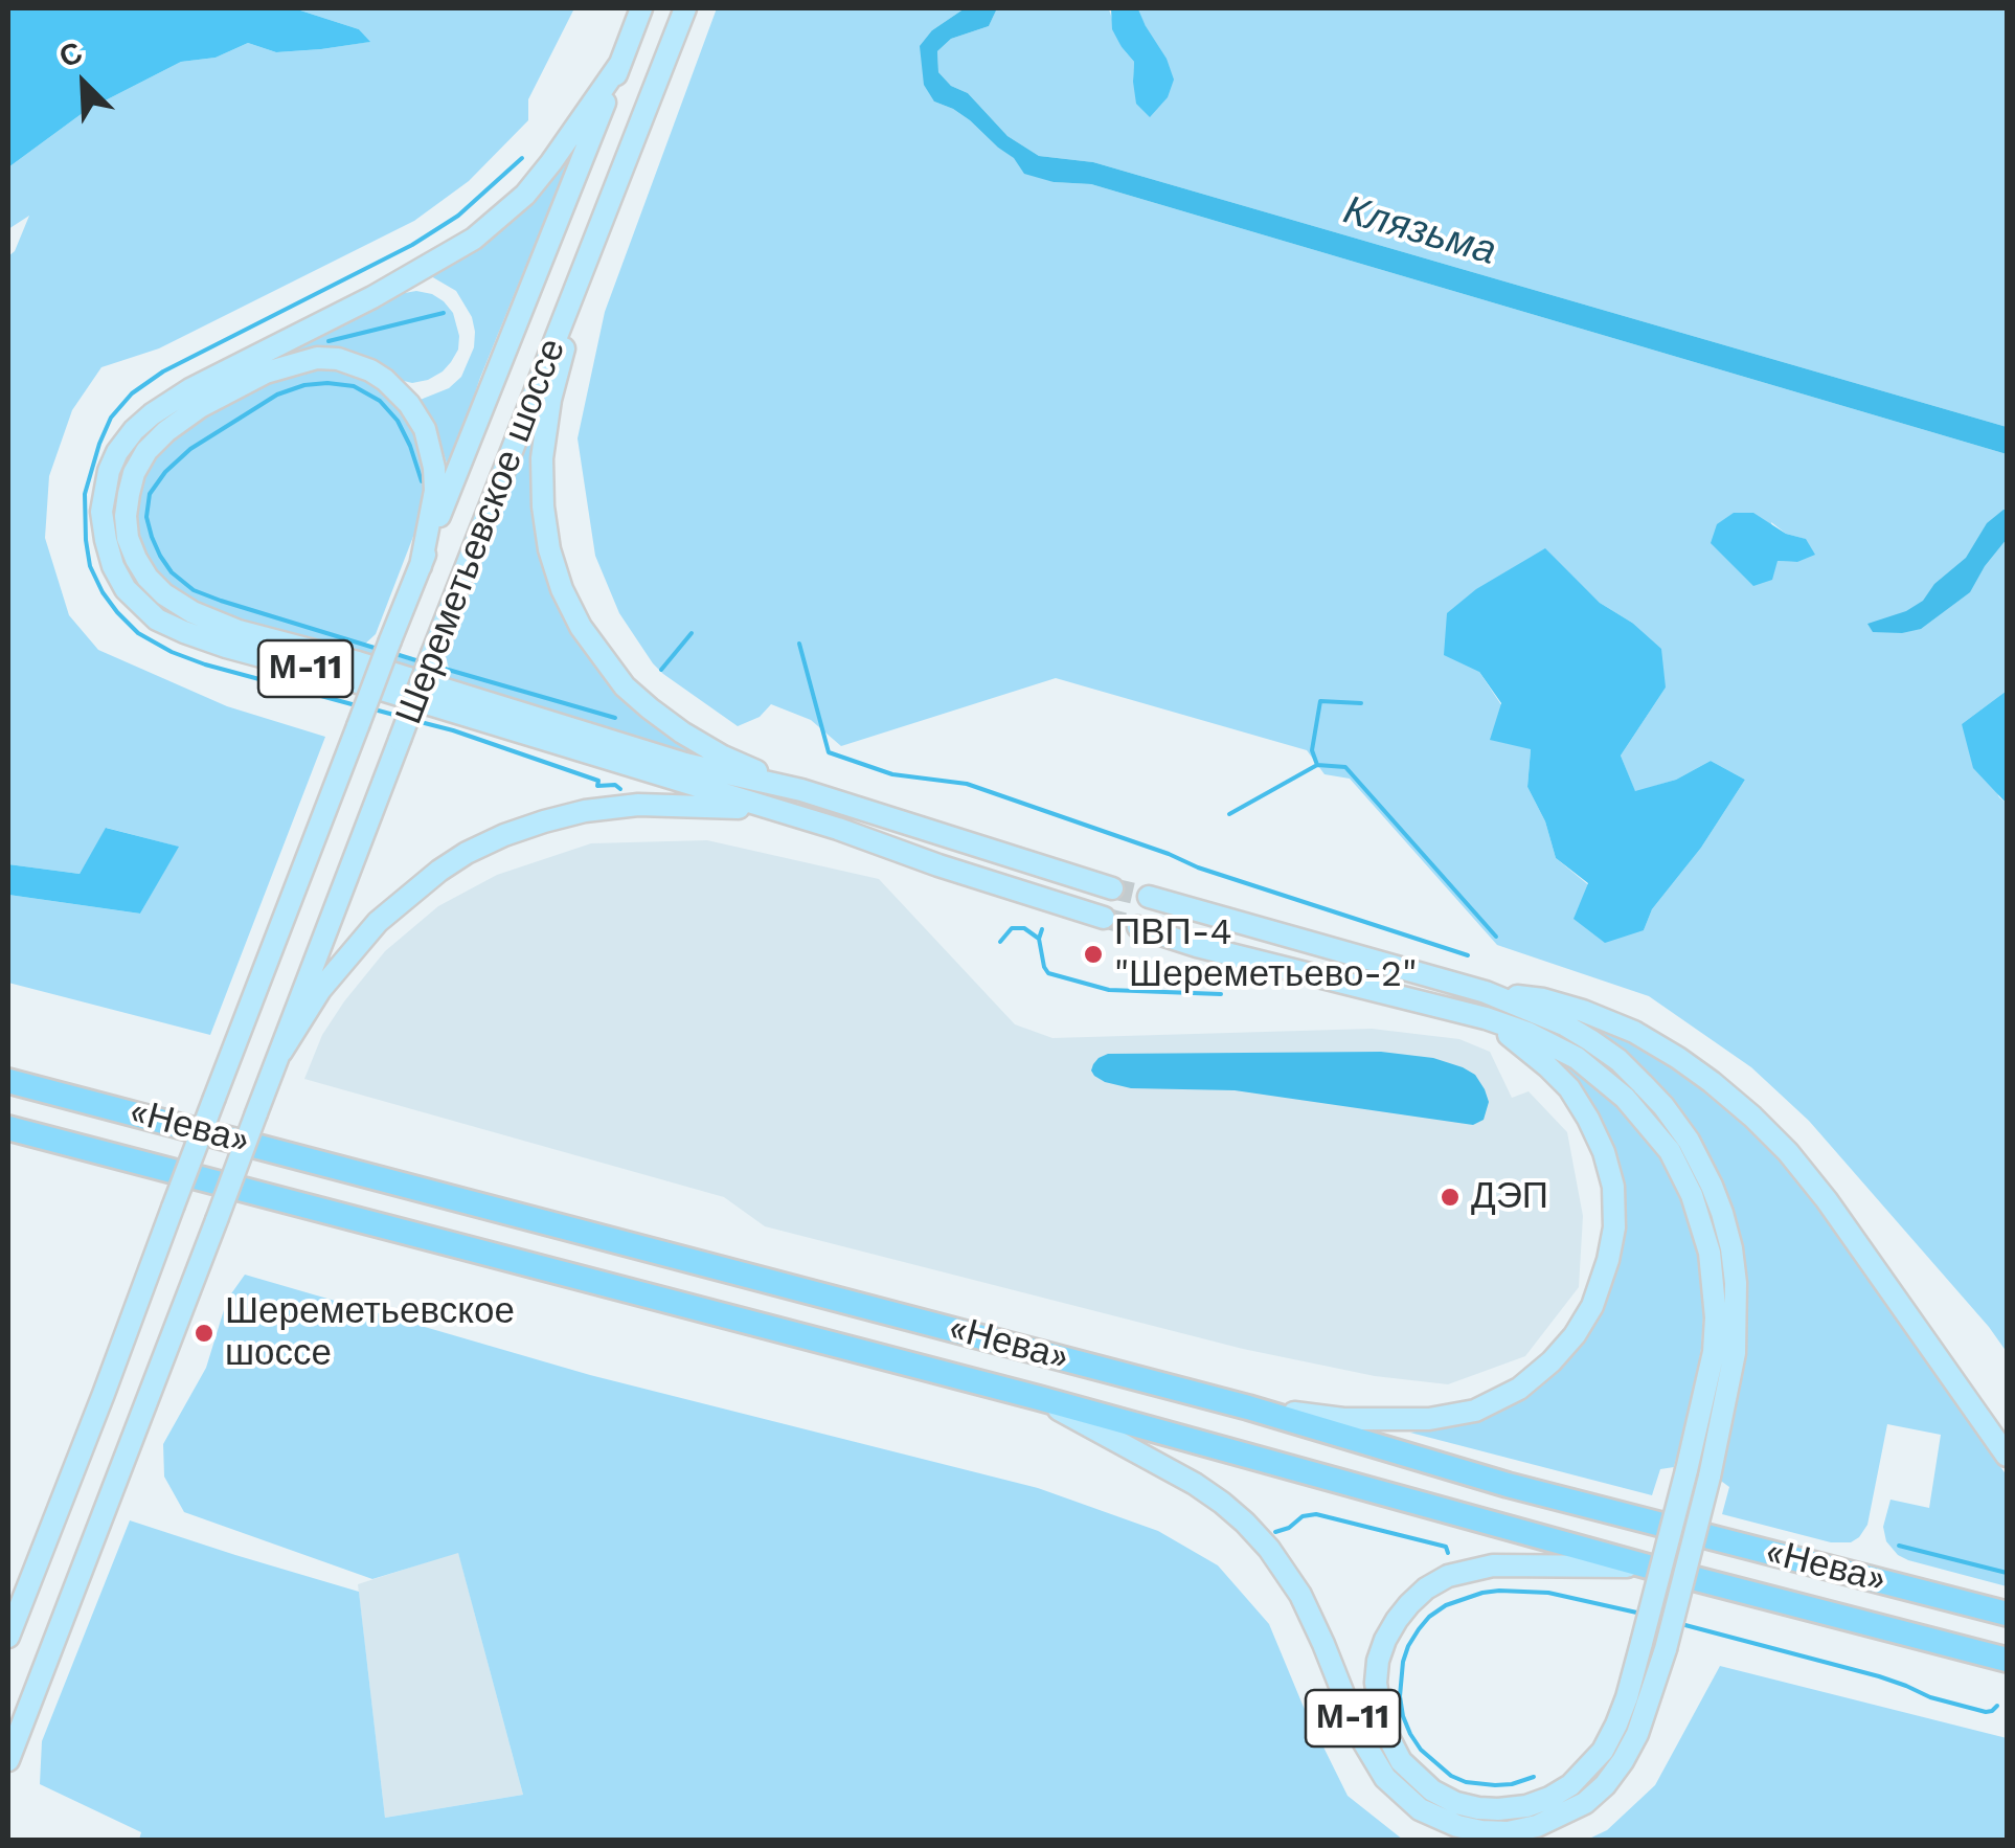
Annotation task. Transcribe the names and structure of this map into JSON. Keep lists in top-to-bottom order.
{
  "streets": {
    "highway": ["М-11", "«Нева»"],
    "main road": ["Шереметьевское шоссе"]
  },
  "crossings": [
    ["Шереметьевское шоссе", "М-11"],
    ["М-11", "«Нева»"]
  ],
  "water": ["Клязьма"],
  "places": ["ПВП-4 \"Шереметьево-2\"", "ДЭП", "Шереметьевское шоссе"],
  "north": "top left"
}
